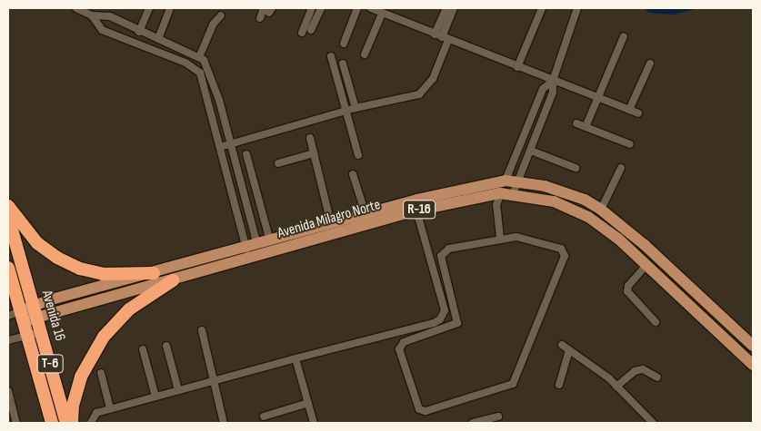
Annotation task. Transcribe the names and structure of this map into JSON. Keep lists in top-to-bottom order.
{
  "streets": {
    "highway": ["Avenida 16", "T-6"],
    "main road": ["R-16", "Avenida Milagro Norte"]
  },
  "crossings": [
    ["Avenida Milagro Norte", "Avenida 16"]
  ]
}
